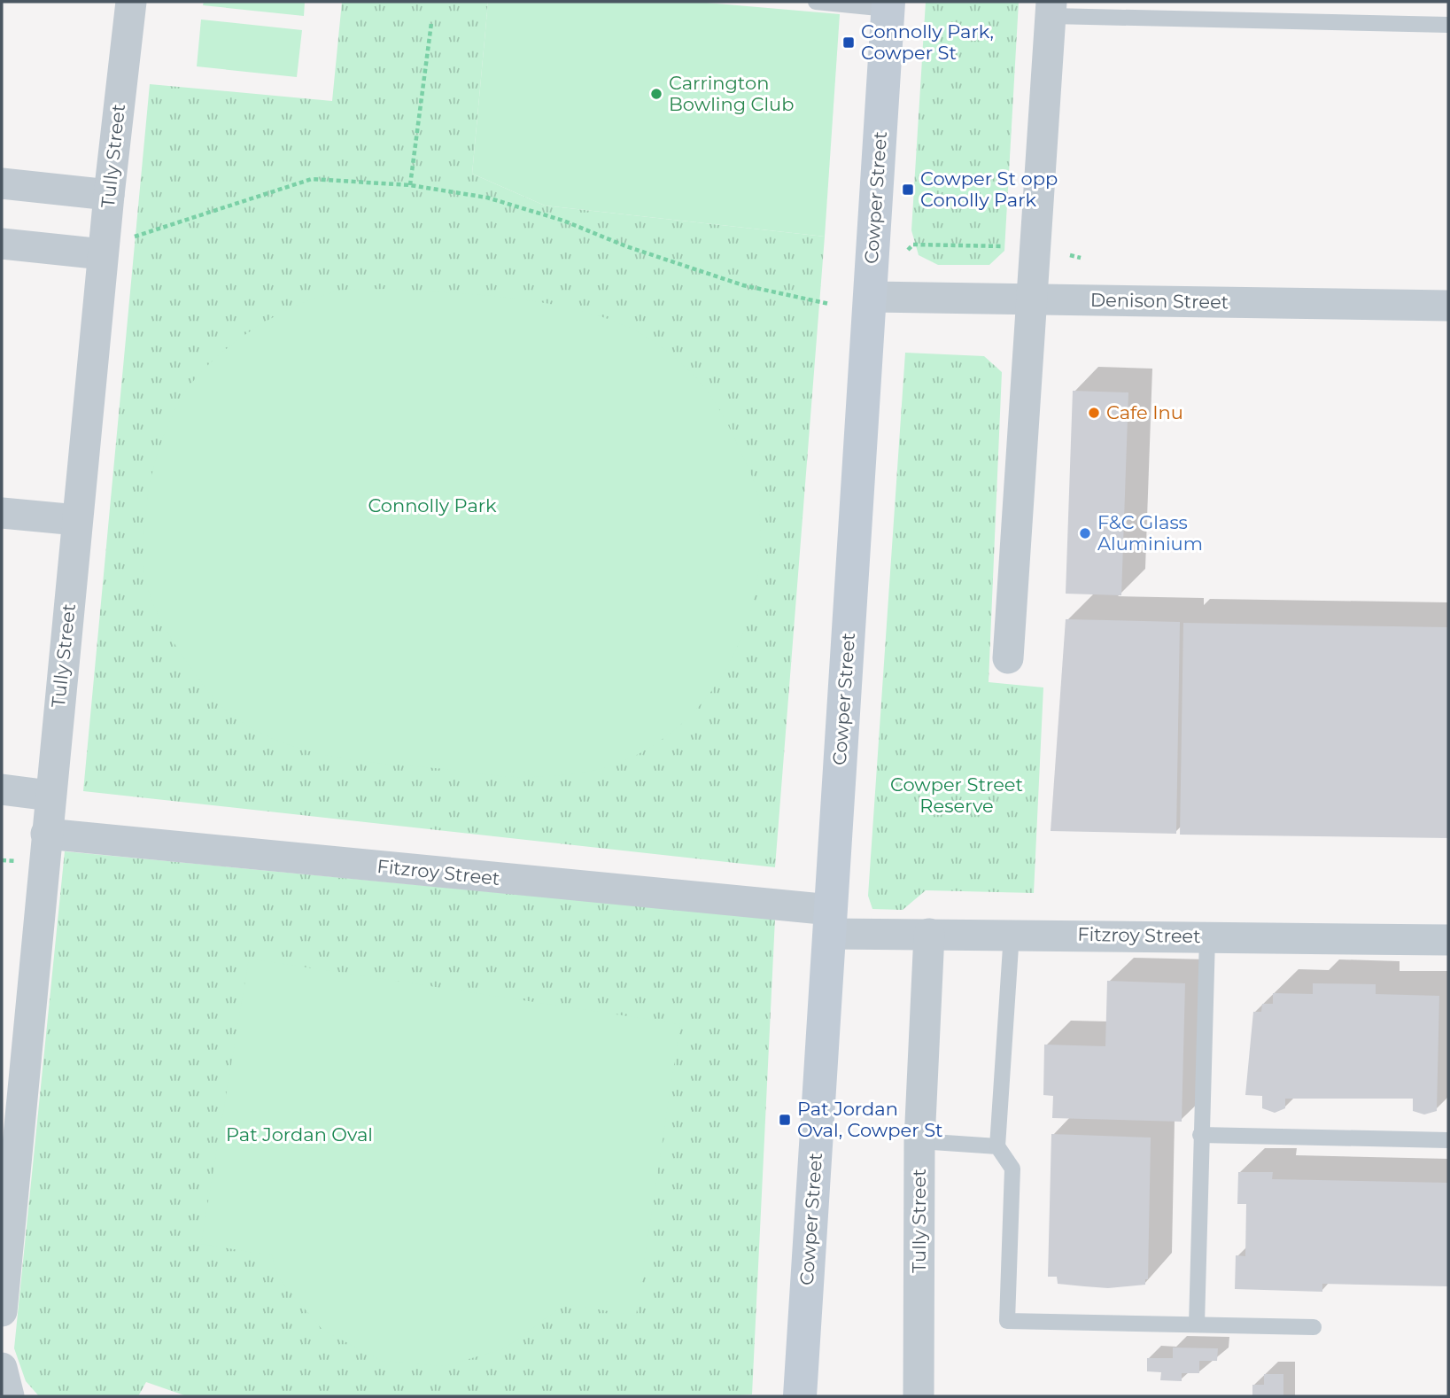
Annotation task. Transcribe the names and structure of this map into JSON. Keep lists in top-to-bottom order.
{
  "streets": {
    "main road": ["Cowper Street"],
    "street": ["Tully Street", "Denison Street", "Fitzroy Street"]
  },
  "crossings": [
    ["Tully Street", "Fitzroy Street"],
    ["Cowper Street", "Denison Street"],
    ["Cowper Street", "Fitzroy Street"]
  ],
  "parks": ["Connolly Park", "Cowper Street Reserve", "Pat Jordan Oval"],
  "places": {
    "transit": ["Connolly Park, Cowper St", "Cowper St opp Conolly Park", "Pat Jordan Oval, Cowper St"],
    "other": ["Carrington Bowling Club", "Cafe Inu", "F&C Glass Aluminium"]
  }
}
